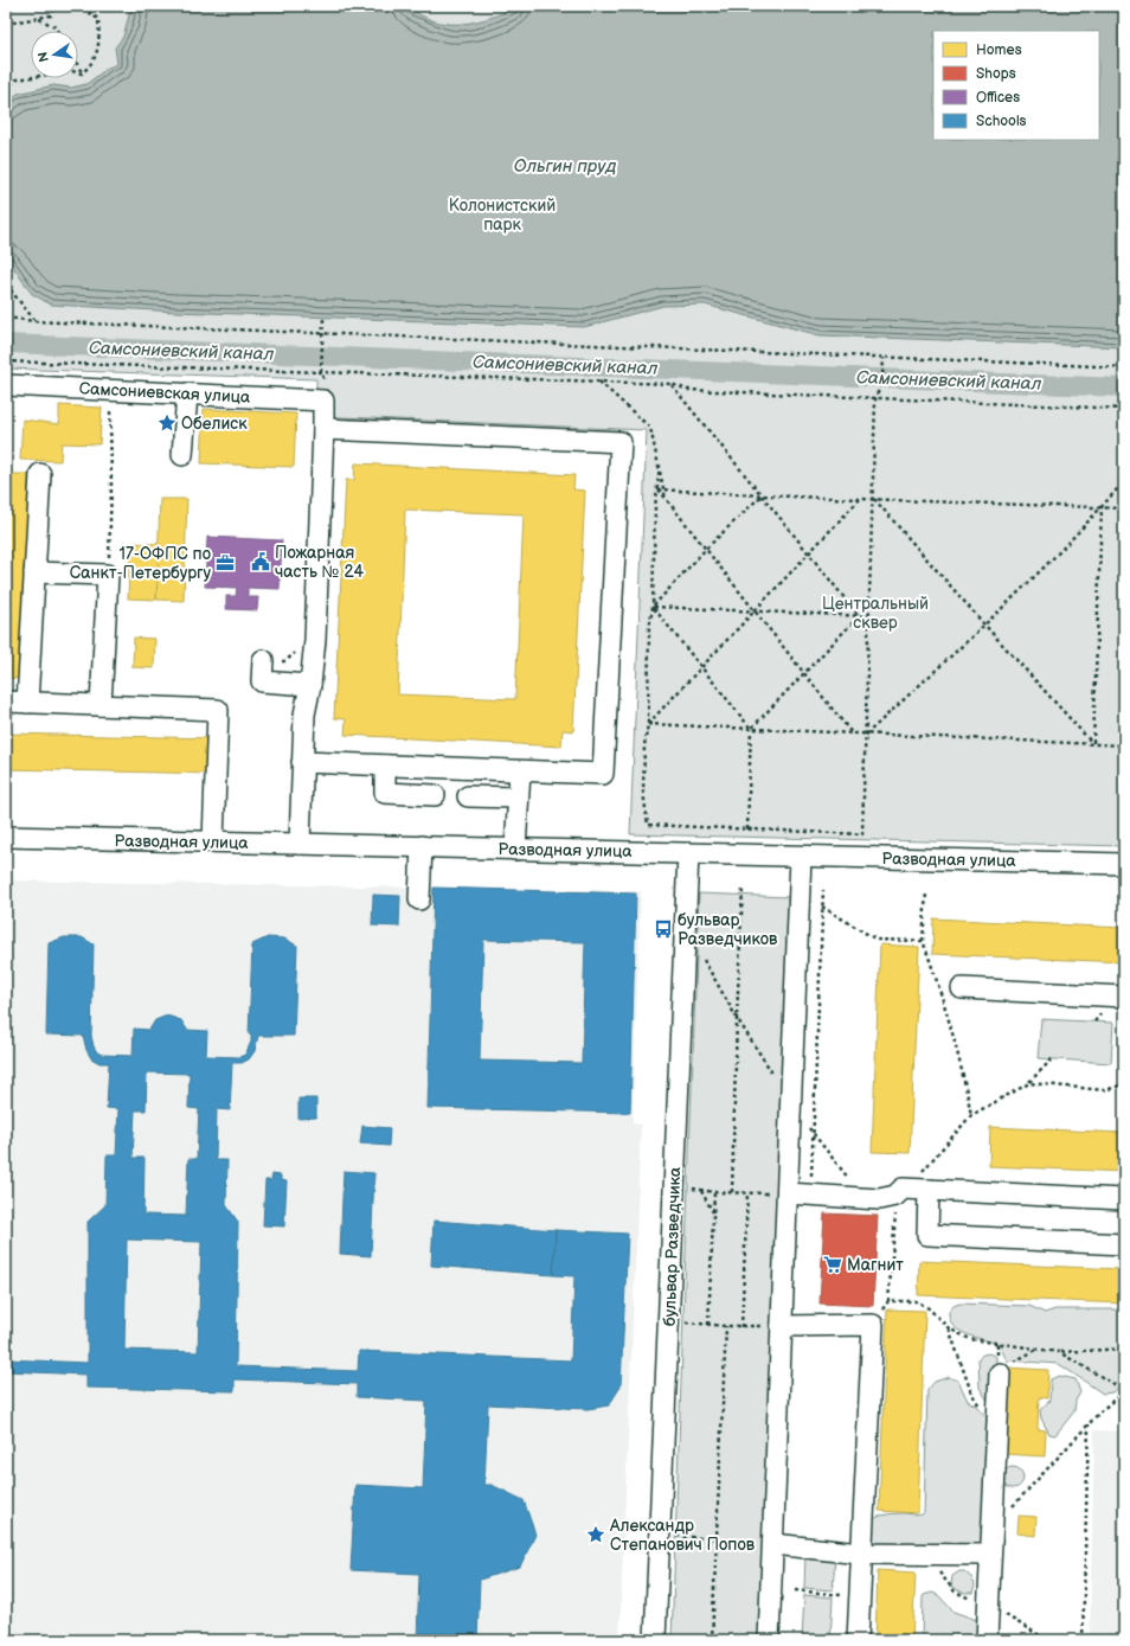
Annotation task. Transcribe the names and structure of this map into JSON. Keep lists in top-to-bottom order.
{
  "streets": {
    "street": ["Самсониевская улица", "Разводная улица", "бульвар Разведчика"]
  },
  "crossings": [
    ["Разводная улица", "бульвар Разведчика"]
  ],
  "water": ["Ольгин пруд", "Самсониевский канал"],
  "parks": ["Колонистский парк", "Центральный сквер"],
  "places": {
    "place": ["Обелиск", "Александр Степанович Попов"],
    "public building": ["Пожарная часть № 24"],
    "office": ["17-ОФПС по Санкт-Петербургу"],
    "bus stop": ["бульвар Разведчиков"],
    "supermarket": ["Магнит"]
  },
  "legend": [
    "Homes",
    "Shops",
    "Offices",
    "Schools"
  ],
  "north": "left"
}
